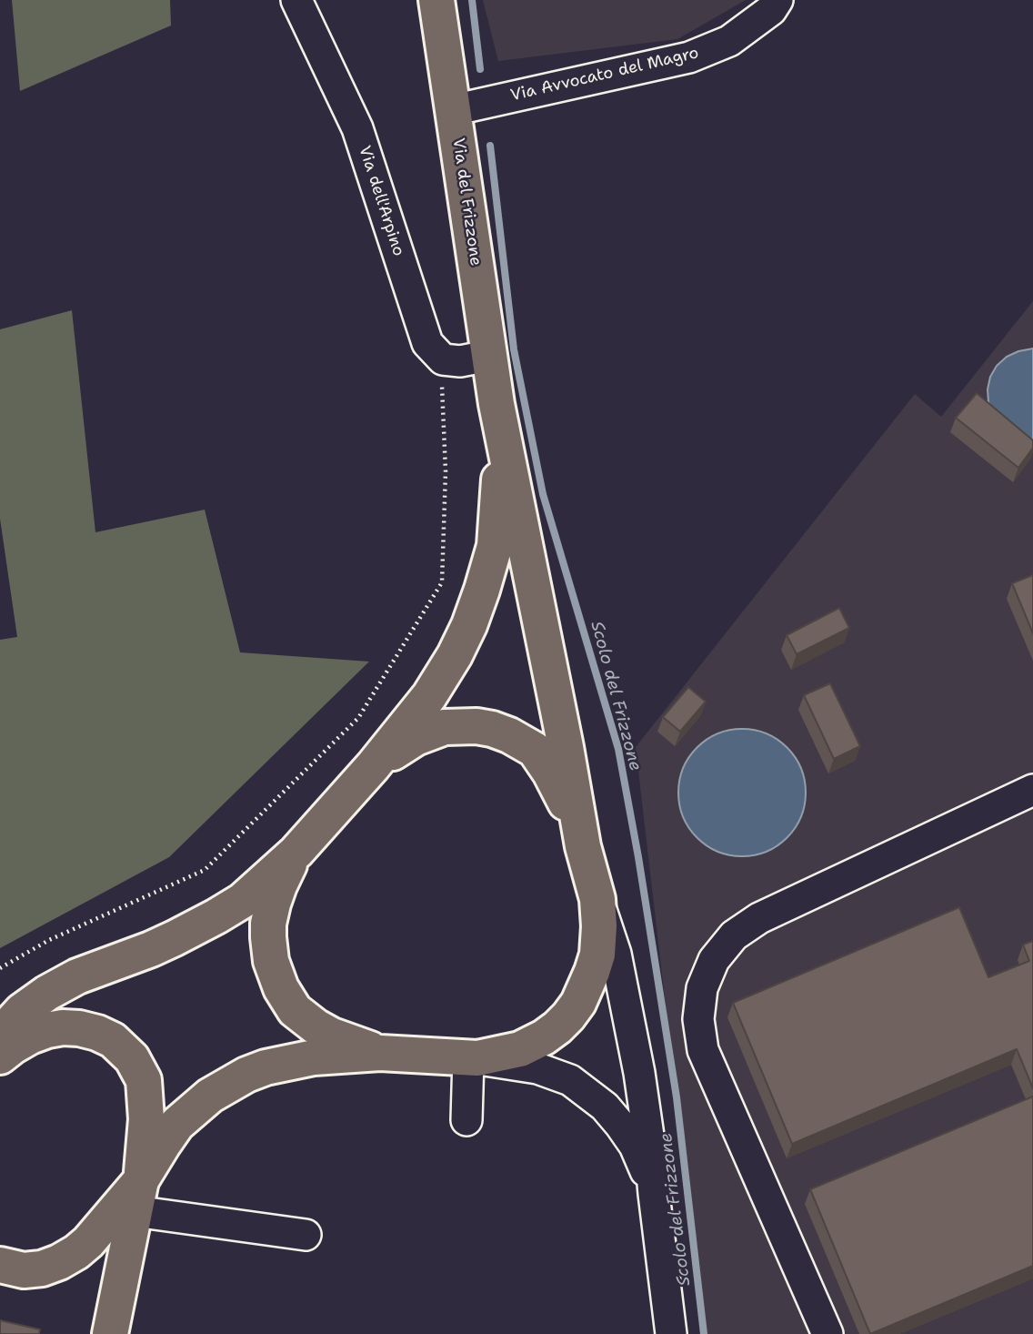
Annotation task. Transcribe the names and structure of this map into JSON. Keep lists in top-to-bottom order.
{
  "streets": {
    "main road": ["Via del Frizzone"],
    "street": ["Via Avvocato del Magro", "Via dell'Arpino"]
  },
  "crossings": [
    ["Via Avvocato del Magro", "Via del Frizzone"]
  ],
  "water": ["Scolo del Frizzone"]
}
